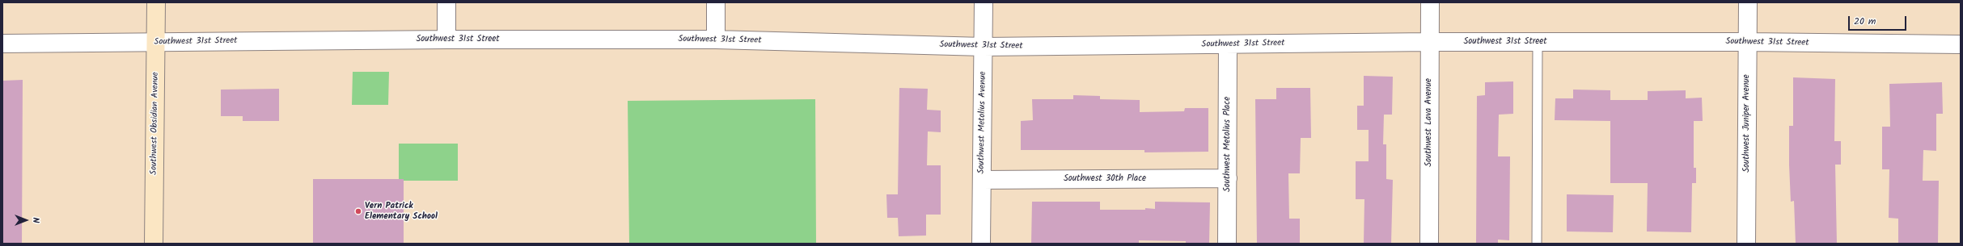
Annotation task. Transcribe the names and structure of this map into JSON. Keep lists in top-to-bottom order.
{
  "streets": {
    "street": [
      "Southwest 31st Street",
      "Southwest Metolius Avenue",
      "Southwest Lava Avenue",
      "Southwest Obsidian Avenue",
      "Southwest Juniper Avenue",
      "Southwest Metolius Place",
      "Southwest 30th Place"
    ]
  },
  "crossings": [
    ["Southwest 31st Street", "Southwest Metolius Avenue"],
    ["Southwest 31st Street", "Southwest Lava Avenue"],
    ["Southwest 31st Street", "Southwest Obsidian Avenue"],
    ["Southwest 31st Street", "Southwest Juniper Avenue"],
    ["Southwest 31st Street", "Southwest Metolius Place"],
    ["Southwest Metolius Avenue", "Southwest 30th Place"],
    ["Southwest Metolius Place", "Southwest 30th Place"]
  ],
  "places": ["Vern Patrick Elementary School"],
  "scale_bar": "20 m",
  "north": "right"
}
